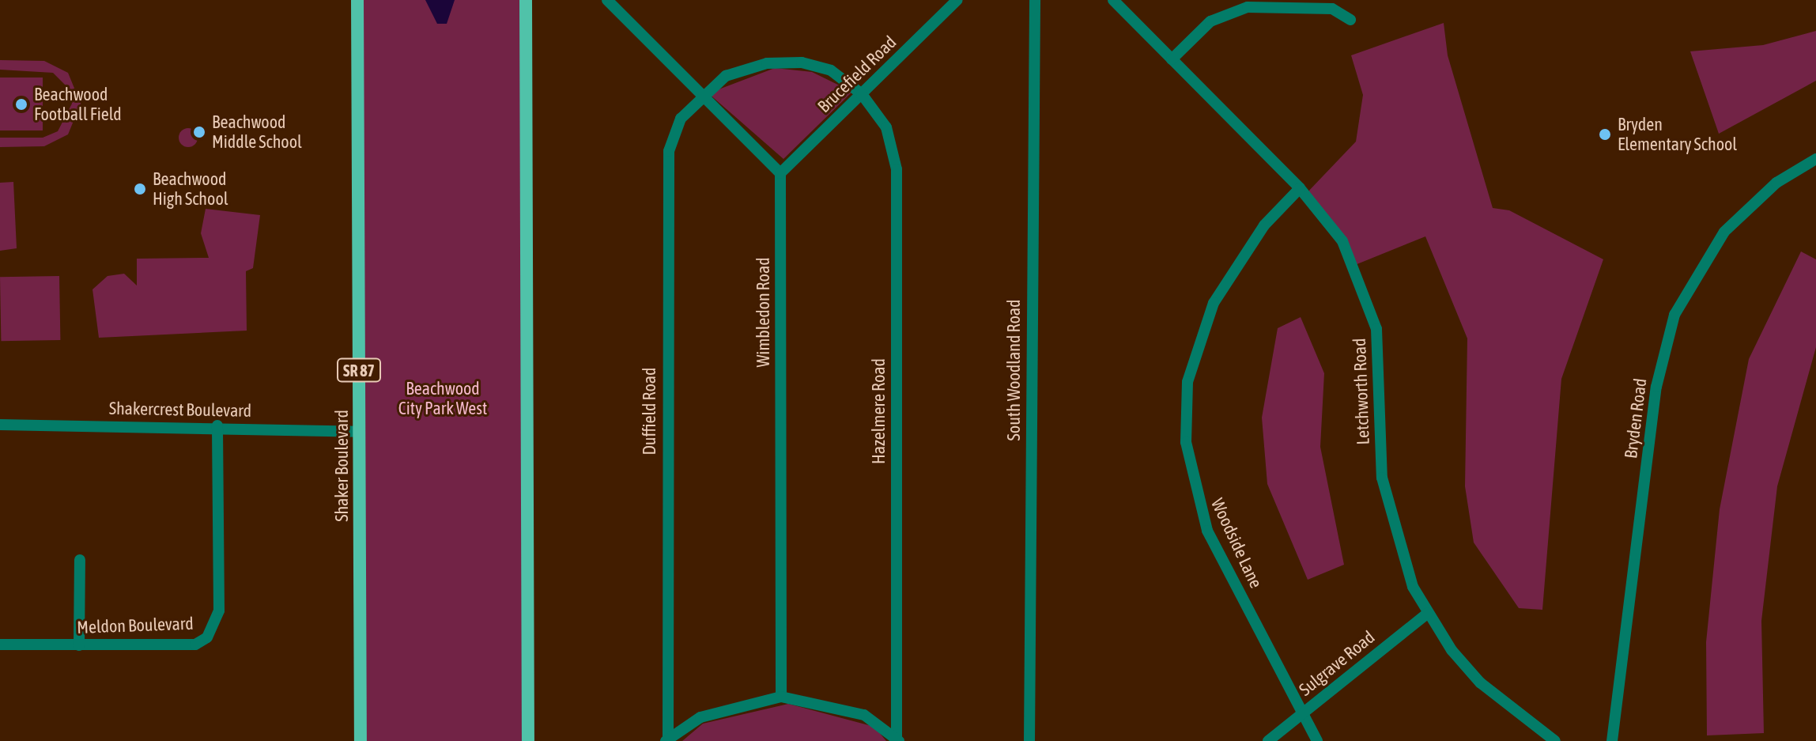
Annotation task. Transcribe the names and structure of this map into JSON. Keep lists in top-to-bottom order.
{
  "streets": {
    "main road": ["SR 87", "Shaker Boulevard"],
    "street": [
      "Brucefield Road",
      "Wimbledon Road",
      "South Woodland Road",
      "Letchworth Road",
      "Shakercrest Boulevard",
      "Duffield Road",
      "Hazelmere Road",
      "Bryden Road",
      "Woodside Lane",
      "Meldon Boulevard",
      "Sulgrave Road"
    ]
  },
  "crossings": [
    ["Brucefield Road", "Wimbledon Road"],
    ["Brucefield Road", "Hazelmere Road"],
    ["Letchworth Road", "Woodside Lane"],
    ["Letchworth Road", "Sulgrave Road"],
    ["Shakercrest Boulevard", "Shaker Boulevard"],
    ["Shakercrest Boulevard", "Meldon Boulevard"],
    ["Duffield Road", "Hazelmere Road"],
    ["Woodside Lane", "Sulgrave Road"]
  ],
  "parks": ["Beachwood City Park West"],
  "places": [
    "Beachwood Football Field",
    "Beachwood Middle School",
    "Bryden Elementary School",
    "Beachwood High School"
  ]
}
